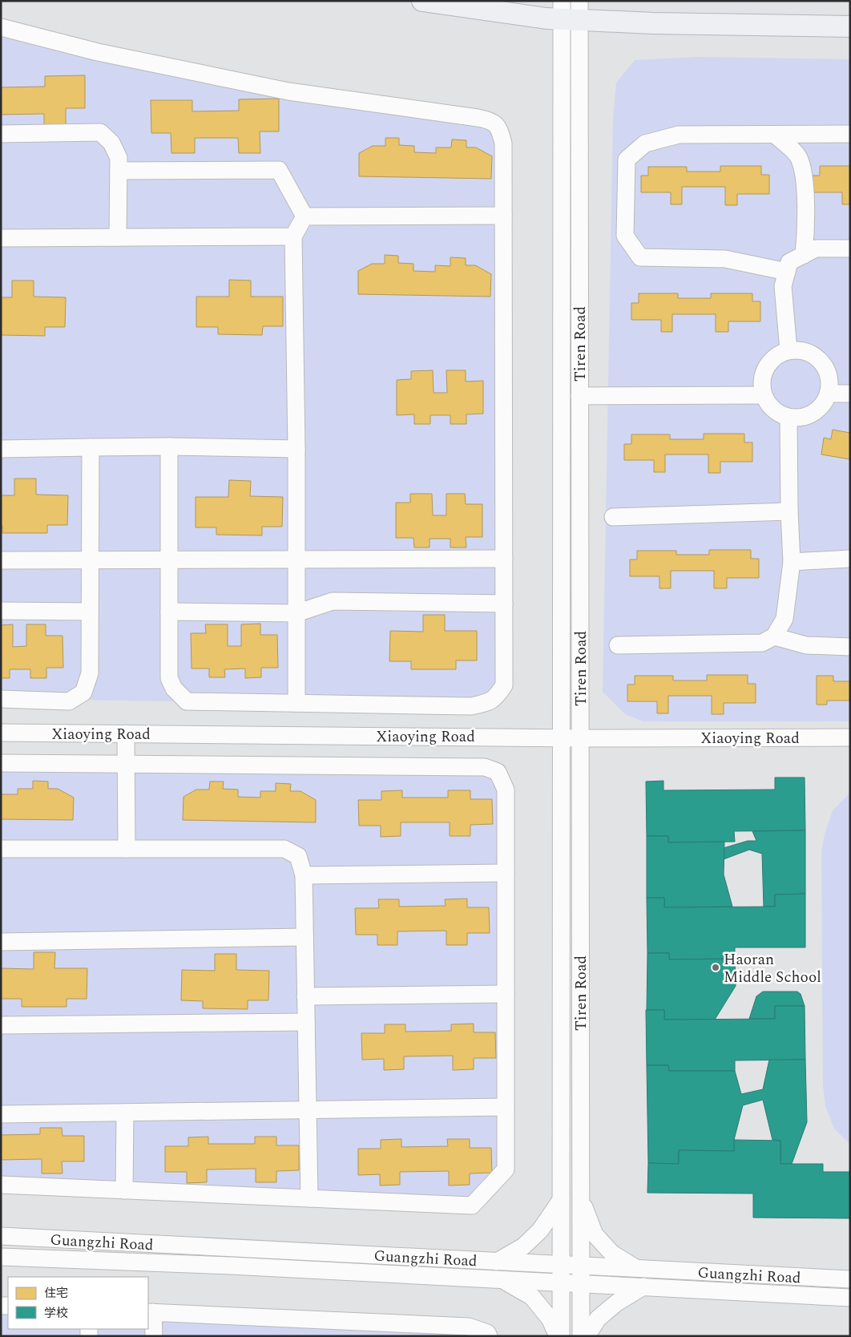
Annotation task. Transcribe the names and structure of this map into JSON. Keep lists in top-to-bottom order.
{
  "streets": {
    "street": ["Tiren Road", "Xiaoying Road", "Guangzhi Road"]
  },
  "crossings": [
    ["Tiren Road", "Xiaoying Road"],
    ["Tiren Road", "Guangzhi Road"]
  ],
  "places": ["Haoran Middle School"],
  "legend": ["住宅", "学校"]
}
